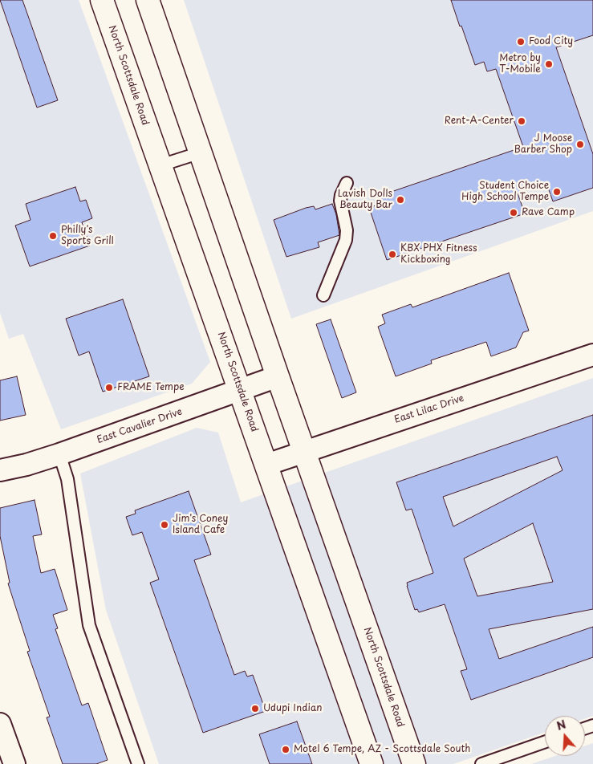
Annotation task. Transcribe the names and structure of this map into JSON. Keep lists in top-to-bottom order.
{
  "streets": {
    "main road": ["North Scottsdale Road"],
    "street": ["East Lilac Drive", "East Cavalier Drive"]
  },
  "crossings": [
    ["North Scottsdale Road", "East Lilac Drive"],
    ["North Scottsdale Road", "East Cavalier Drive"]
  ],
  "places": [
    "Food City",
    "Metro by T-Mobile",
    "Rent-A-Center",
    "J Moose Barber Shop",
    "Student Choice High School Tempe",
    "Lavish Dolls Beauty Bar",
    "Rave Camp",
    "Philly's Sports Grill",
    "KBX PHX Fitness Kickboxing",
    "FRAME Tempe",
    "Jim's Coney Island Cafe",
    "Udupi Indian",
    "Motel 6 Tempe, AZ - Scottsdale South"
  ],
  "north": "top"
}
